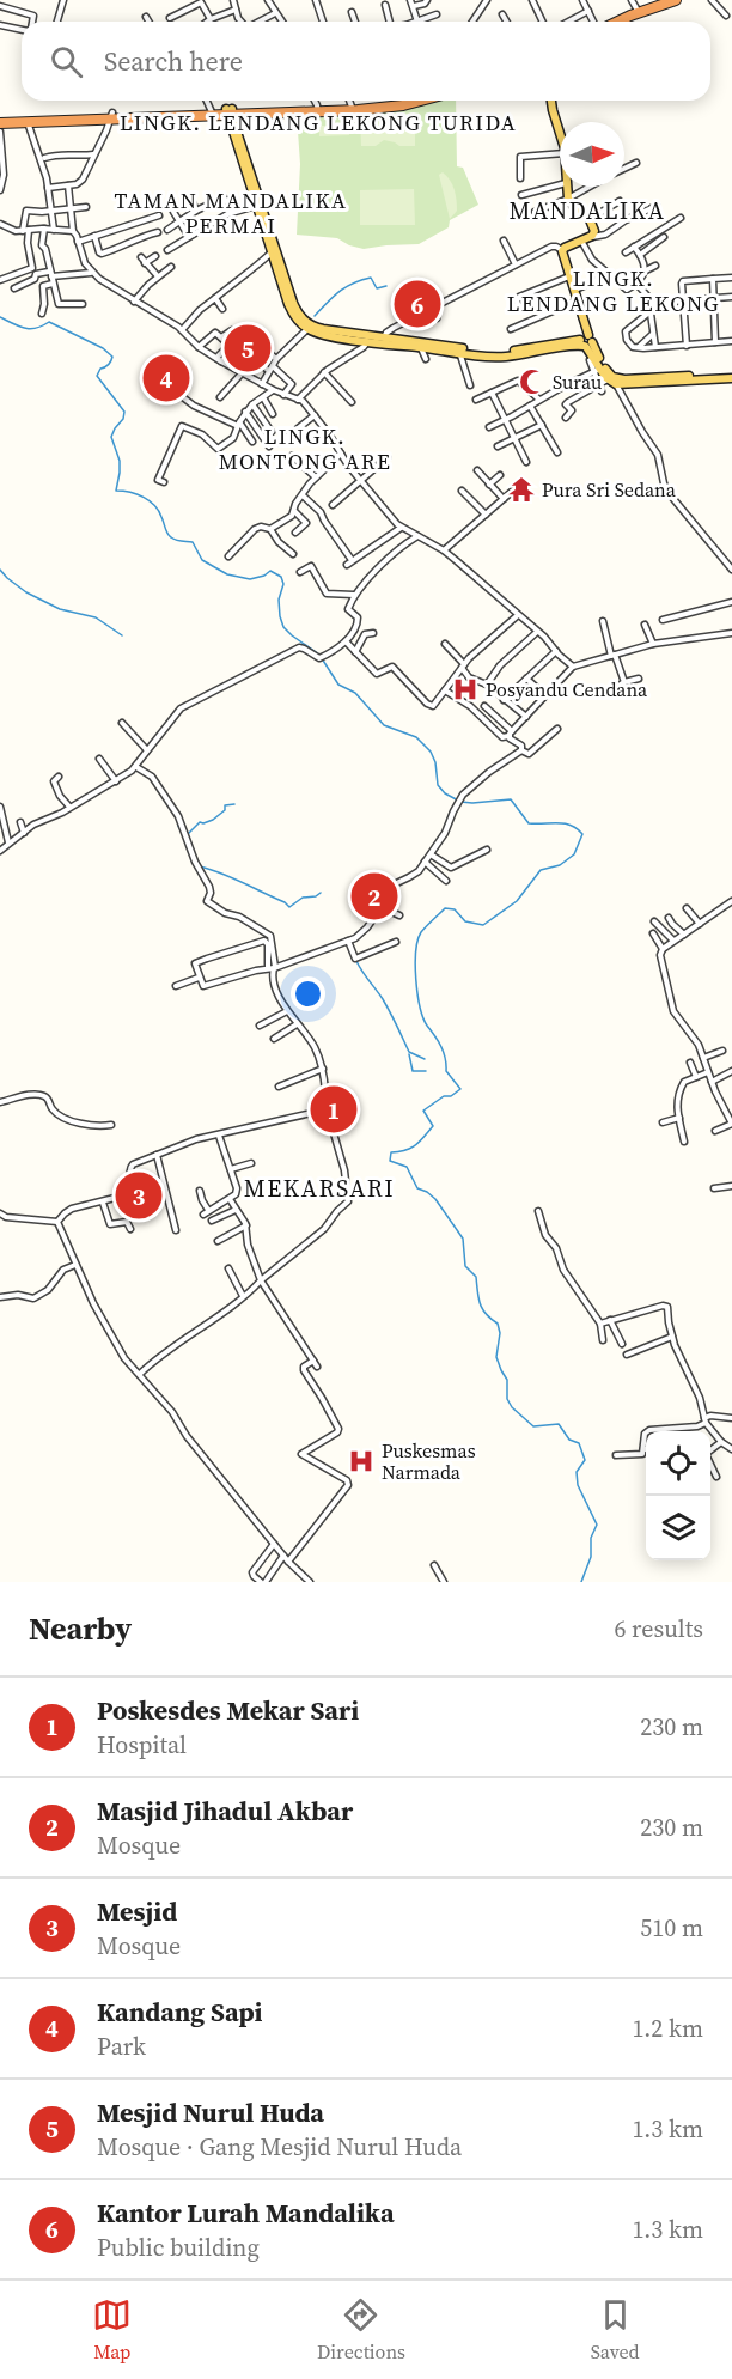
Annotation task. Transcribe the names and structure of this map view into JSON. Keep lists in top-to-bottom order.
{
  "districts": [
    "LINGK. LENDANG LEKONG TURIDA",
    "TAMAN MANDALIKA PERMAI",
    "MANDALIKA",
    "LINGK. LENDANG LEKONG",
    "LINGK. MONTONG ARE",
    "MEKARSARI"
  ],
  "places": {
    "mosque": ["Surau"],
    "temple": ["Pura Sri Sedana"],
    "hospital": ["Posyandu Cendana", "Puskesmas Narmada"]
  },
  "north": "right",
  "page": {
    "search": "Search here",
    "pins": [
      "6",
      "5",
      "4",
      "2",
      "1",
      "3"
    ],
    "heading": ["Nearby", "6 results"],
    "list": [
      {
        "mark": "1",
        "name": "Poskesdes Mekar Sari",
        "note": "Hospital",
        "value": "230 m"
      },
      {
        "mark": "2",
        "name": "Masjid Jihadul Akbar",
        "note": "Mosque",
        "value": "230 m"
      },
      {
        "mark": "3",
        "name": "Mesjid",
        "note": "Mosque",
        "value": "510 m"
      },
      {
        "mark": "4",
        "name": "Kandang Sapi",
        "note": "Park",
        "value": "1.2 km"
      },
      {
        "mark": "5",
        "name": "Mesjid Nurul Huda",
        "note": "Mosque · Gang Mesjid Nurul Huda",
        "value": "1.3 km"
      },
      {
        "mark": "6",
        "name": "Kantor Lurah Mandalika",
        "note": "Public building",
        "value": "1.3 km"
      }
    ],
    "nav": ["Map", "Directions", "Saved"]
  }
}
